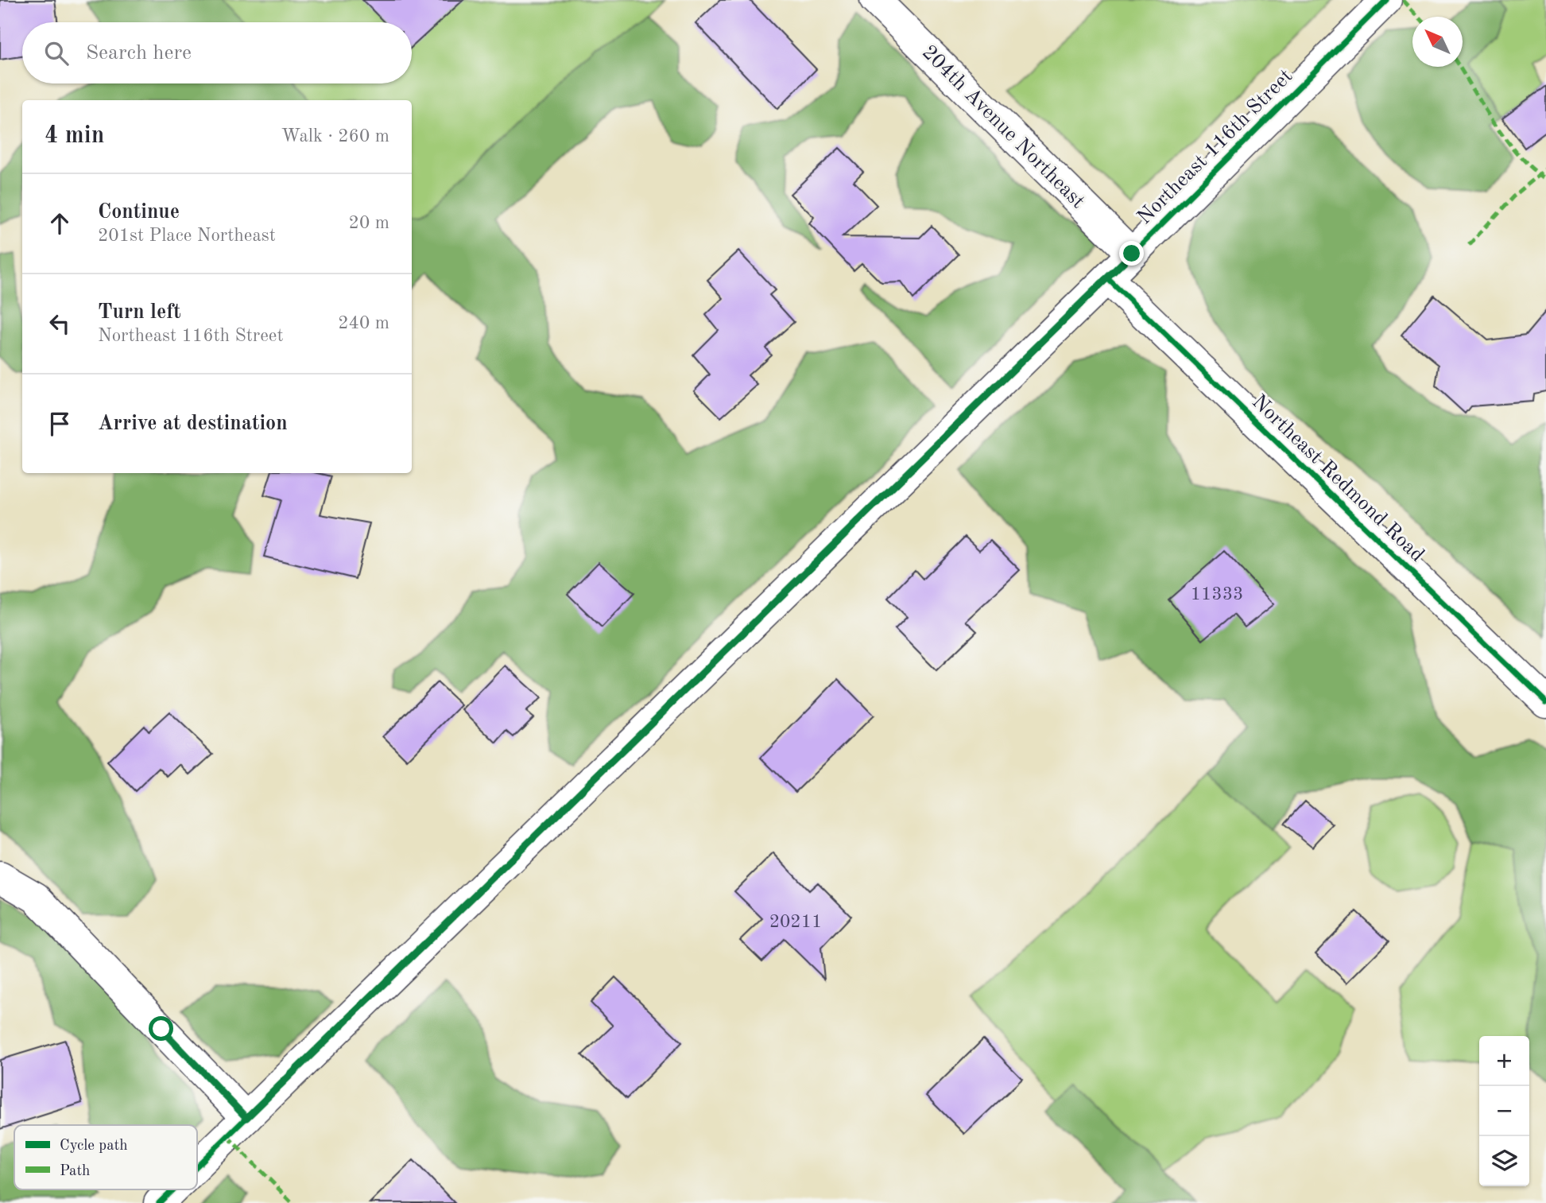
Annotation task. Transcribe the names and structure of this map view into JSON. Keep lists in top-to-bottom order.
{
  "streets": {
    "street": ["204th Avenue Northeast", "Northeast 116th Street", "Northeast Redmond Road"]
  },
  "crossings": [
    ["204th Avenue Northeast", "Northeast 116th Street"],
    ["Northeast 116th Street", "Northeast Redmond Road"]
  ],
  "house_numbers": ["11333", "20211"],
  "legend": ["Cycle path", "Path"],
  "north": "top left",
  "page": {
    "search": "Search here",
    "heading": ["4 min", "Walk · 260 m"],
    "list": [
      ["Continue", "201st Place Northeast", "20 m"],
      ["Turn left", "Northeast 116th Street", "240 m"],
      "Arrive at destination"
    ],
    "map_buttons": ["+", "−"]
  }
}
